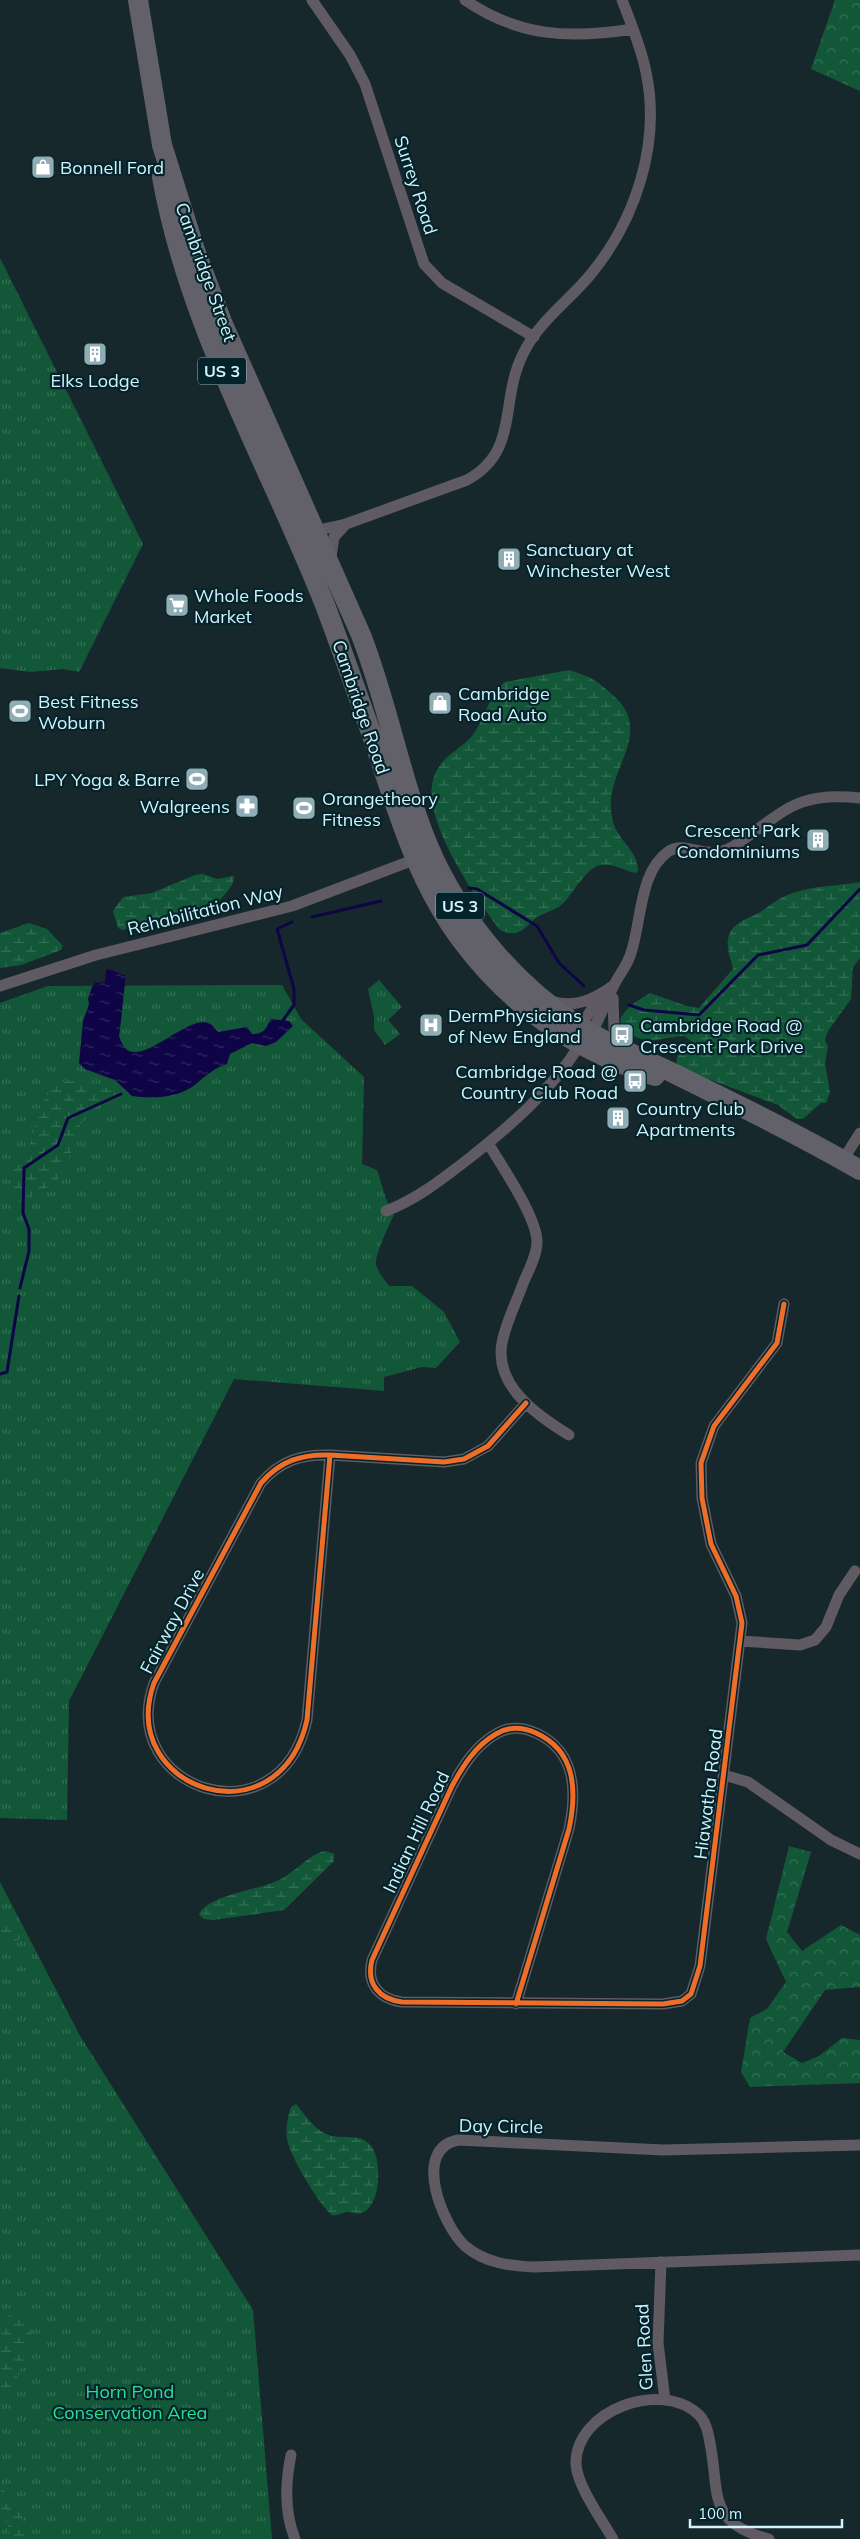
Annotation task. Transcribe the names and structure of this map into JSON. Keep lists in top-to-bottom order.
{
  "streets": {
    "highway": ["Cambridge Street", "US 3", "Cambridge Road"],
    "street": [
      "Surrey Road",
      "Rehabilitation Way",
      "Fairway Drive",
      "Hiawatha Road",
      "Indian Hill Road",
      "Day Circle",
      "Glen Road"
    ]
  },
  "crossings": [
    ["Cambridge Street", "Cambridge Road"],
    ["Cambridge Road", "Rehabilitation Way"],
    ["Hiawatha Road", "Indian Hill Road"],
    ["Day Circle", "Glen Road"]
  ],
  "parks": ["Horn Pond Conservation Area"],
  "places": {
    "shop": ["Bonnell Ford", "Cambridge Road Auto"],
    "building": [
      "Elks Lodge",
      "Sanctuary at Winchester West",
      "Crescent Park Condominiums",
      "Country Club Apartments"
    ],
    "supermarket": ["Whole Foods Market"],
    "sports": ["Best Fitness Woburn", "LPY Yoga & Barre", "Orangetheory Fitness"],
    "pharmacy": ["Walgreens"],
    "hospital": ["DermPhysicians of New England"],
    "bus stop": ["Cambridge Road @ Crescent Park Drive", "Cambridge Road @ Country Club Road"]
  },
  "scale_bar": "100 m"
}
